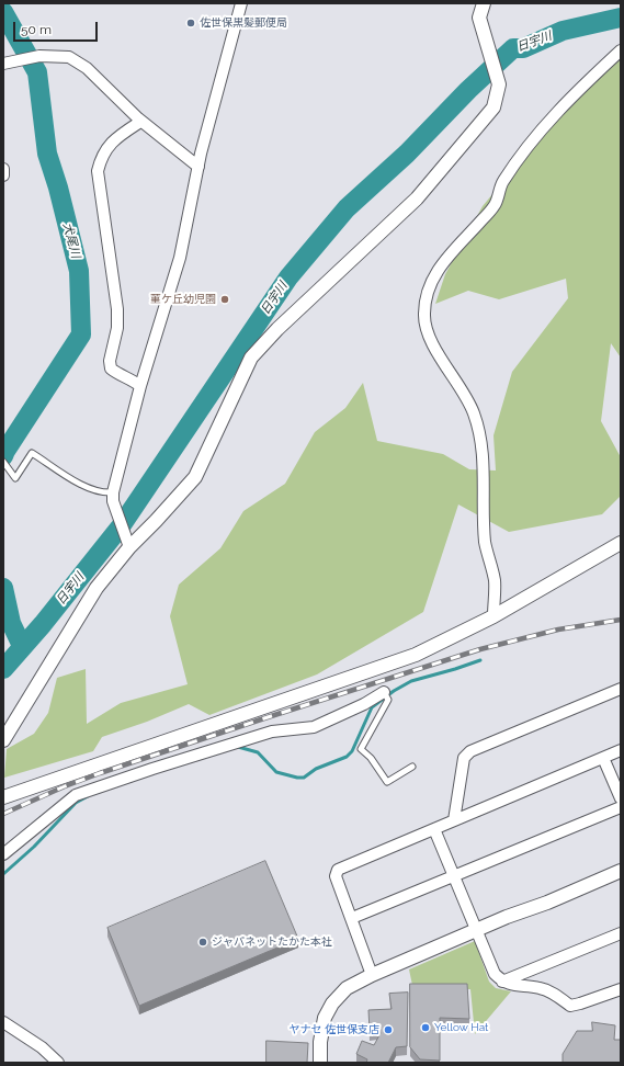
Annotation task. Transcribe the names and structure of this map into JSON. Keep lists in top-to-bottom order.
{
  "water": ["日宇川", "犬尾川"],
  "places": [
    "佐世保黒髪郵便局",
    "菫ケ丘幼児園",
    "ジャパネットたかた本社",
    "Yellow Hat",
    "ヤナセ 佐世保支店"
  ],
  "scale_bar": "50 m"
}
